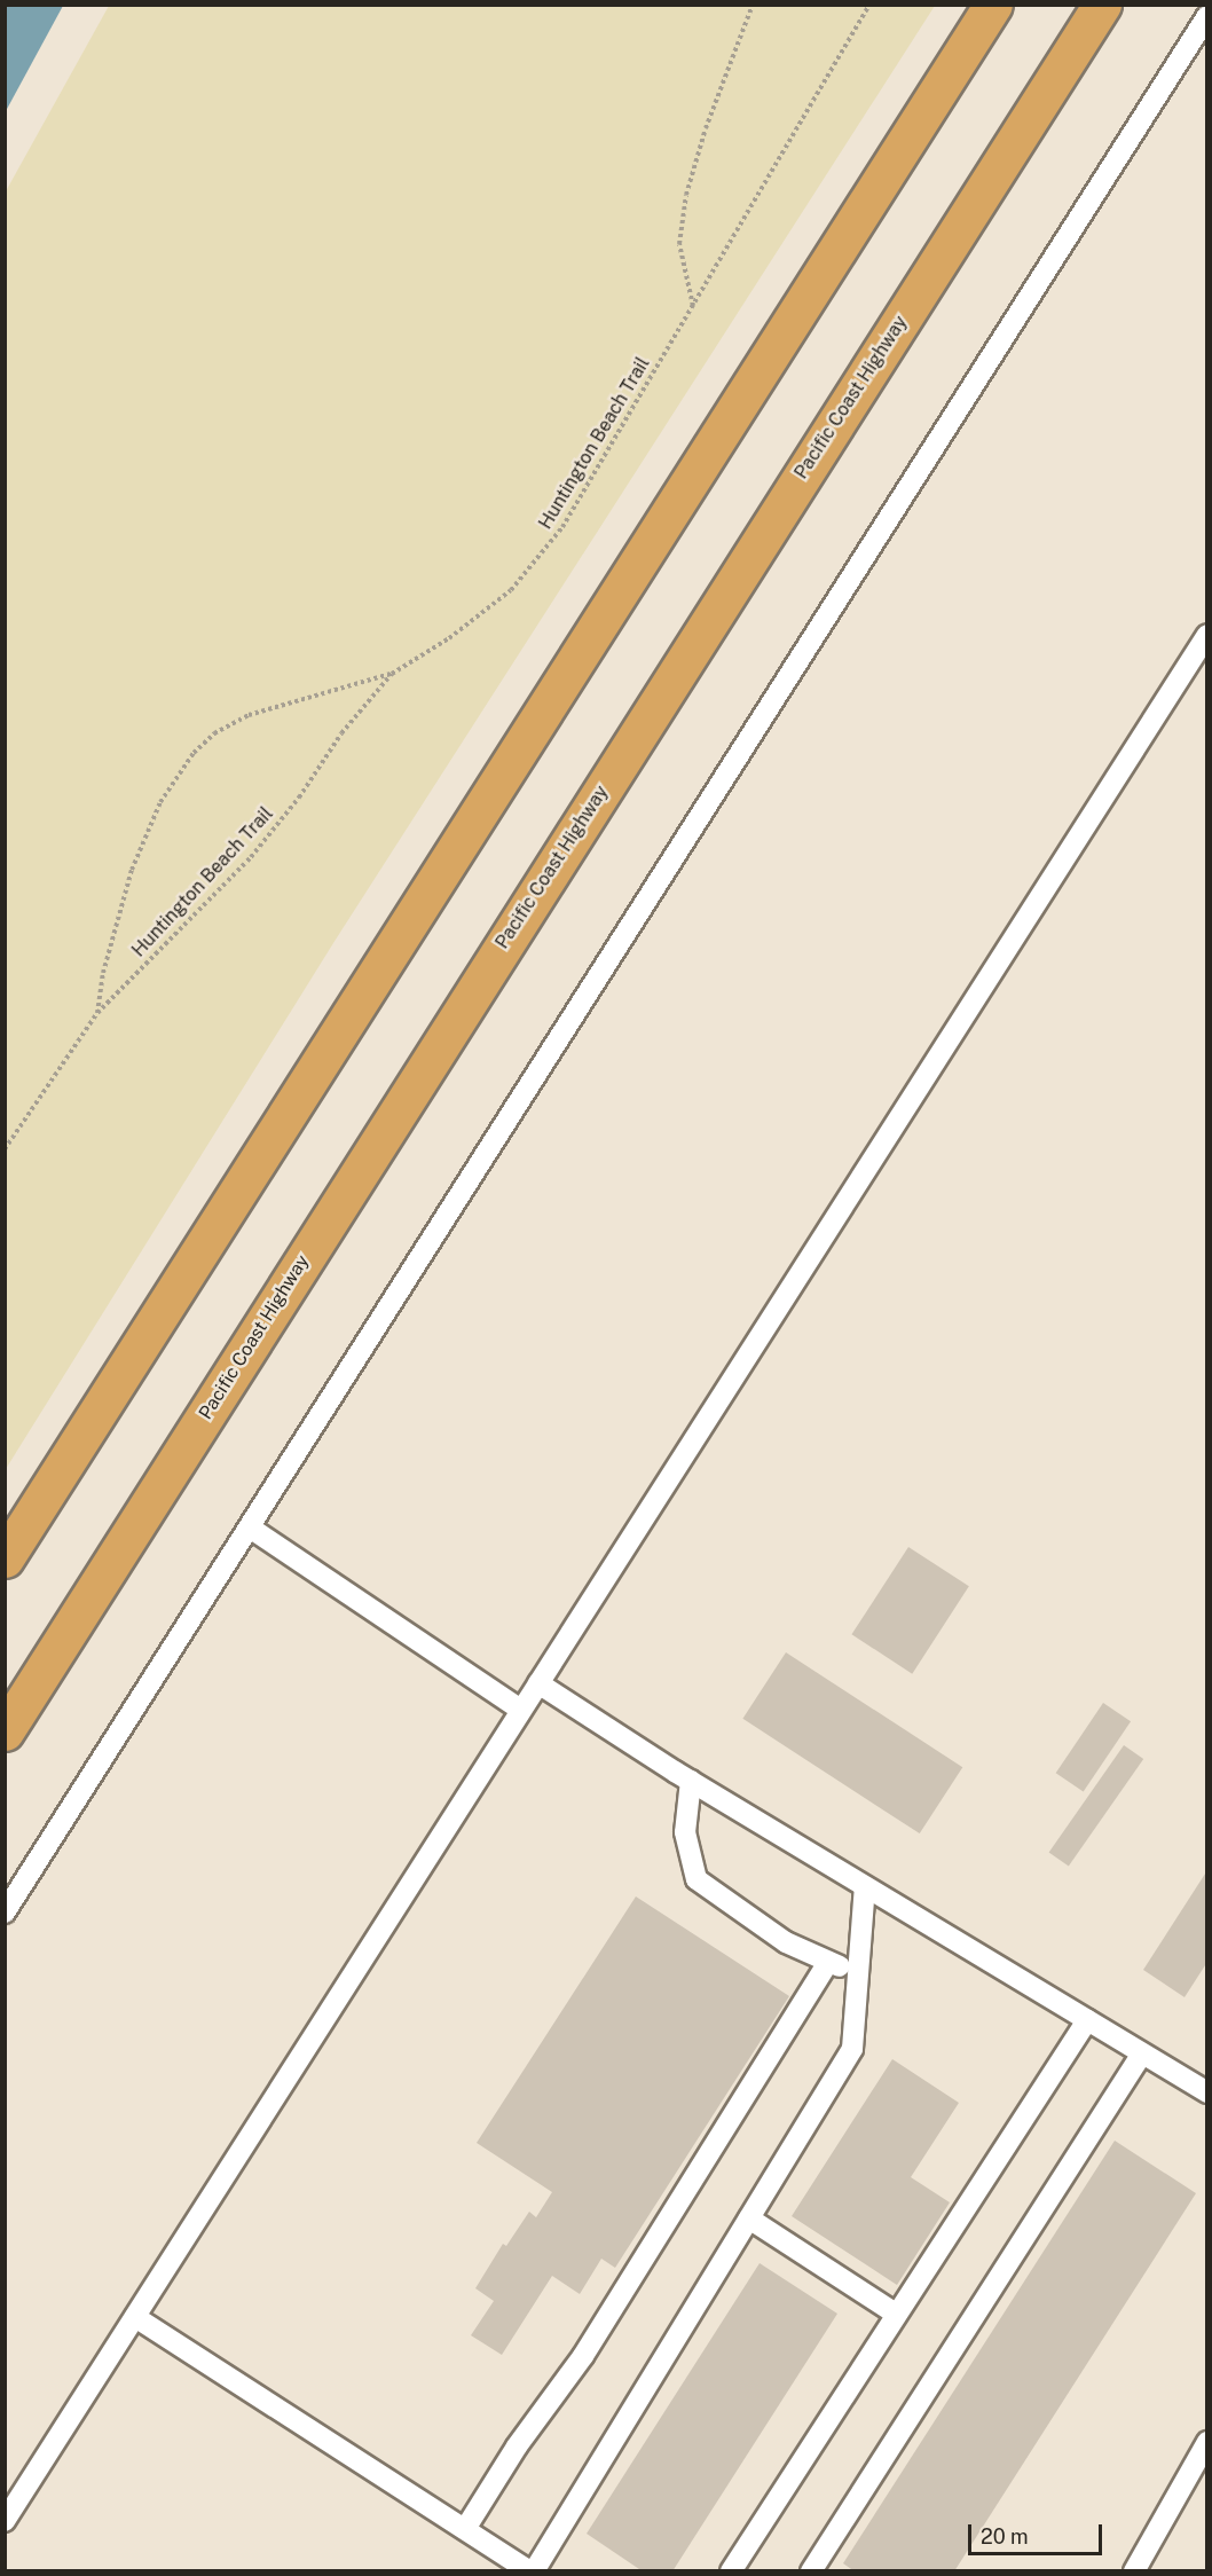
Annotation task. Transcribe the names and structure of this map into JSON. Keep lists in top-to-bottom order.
{
  "streets": {
    "highway": ["Pacific Coast Highway"],
    "path": ["Huntington Beach Trail"]
  },
  "scale_bar": "20 m"
}
